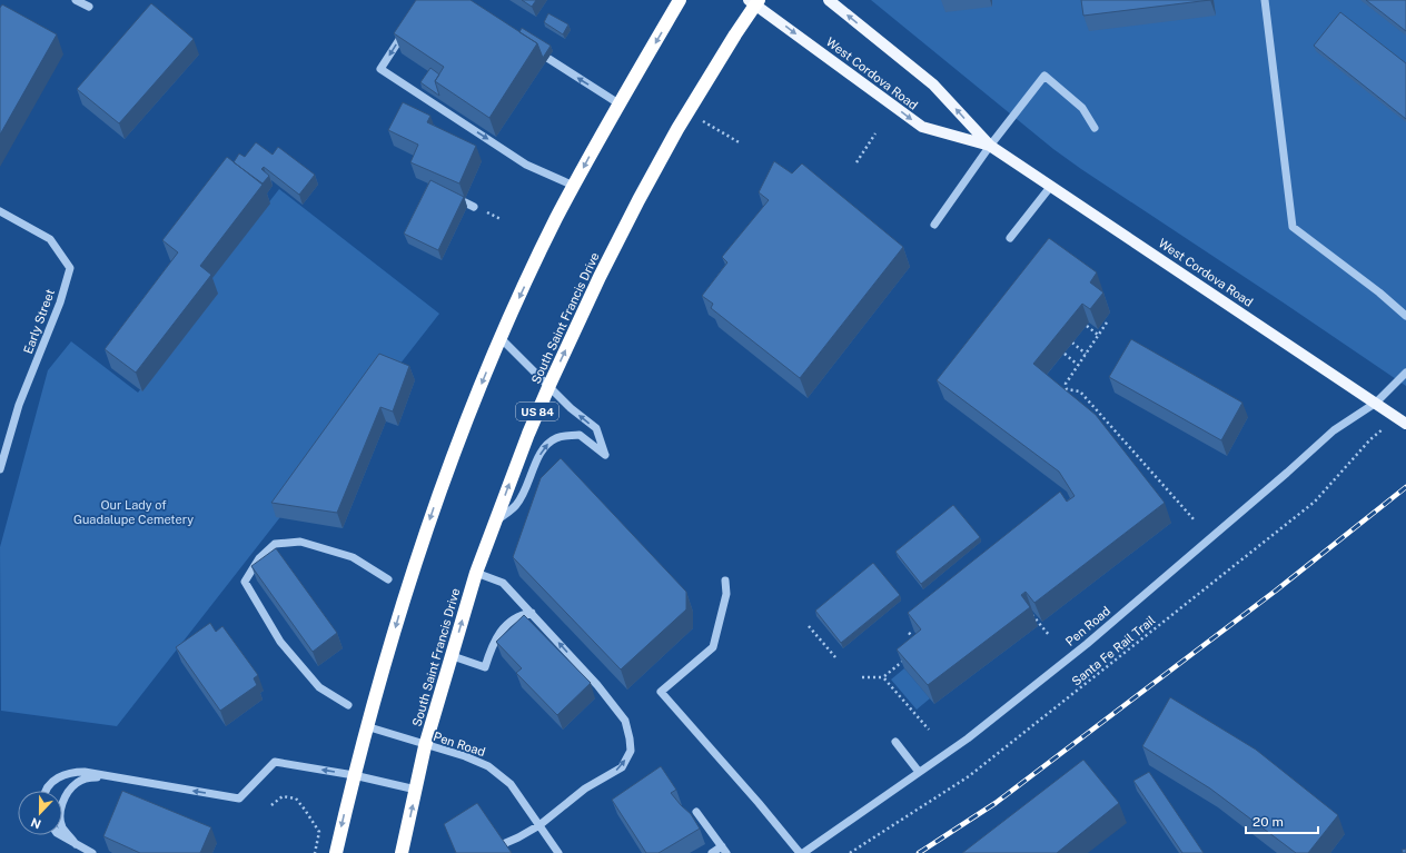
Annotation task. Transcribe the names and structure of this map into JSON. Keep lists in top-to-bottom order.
{
  "streets": {
    "highway": ["South Saint Francis Drive", "US 84"],
    "main road": ["West Cordova Road"],
    "street": ["Early Street", "Pen Road"],
    "path": ["Santa Fe Rail Trail"]
  },
  "crossings": [
    ["West Cordova Road", "South Saint Francis Drive"],
    ["West Cordova Road", "Pen Road"],
    ["South Saint Francis Drive", "Pen Road"]
  ],
  "parks": ["Our Lady of Guadalupe Cemetery"],
  "scale_bar": "20 m",
  "north": "bottom"
}
